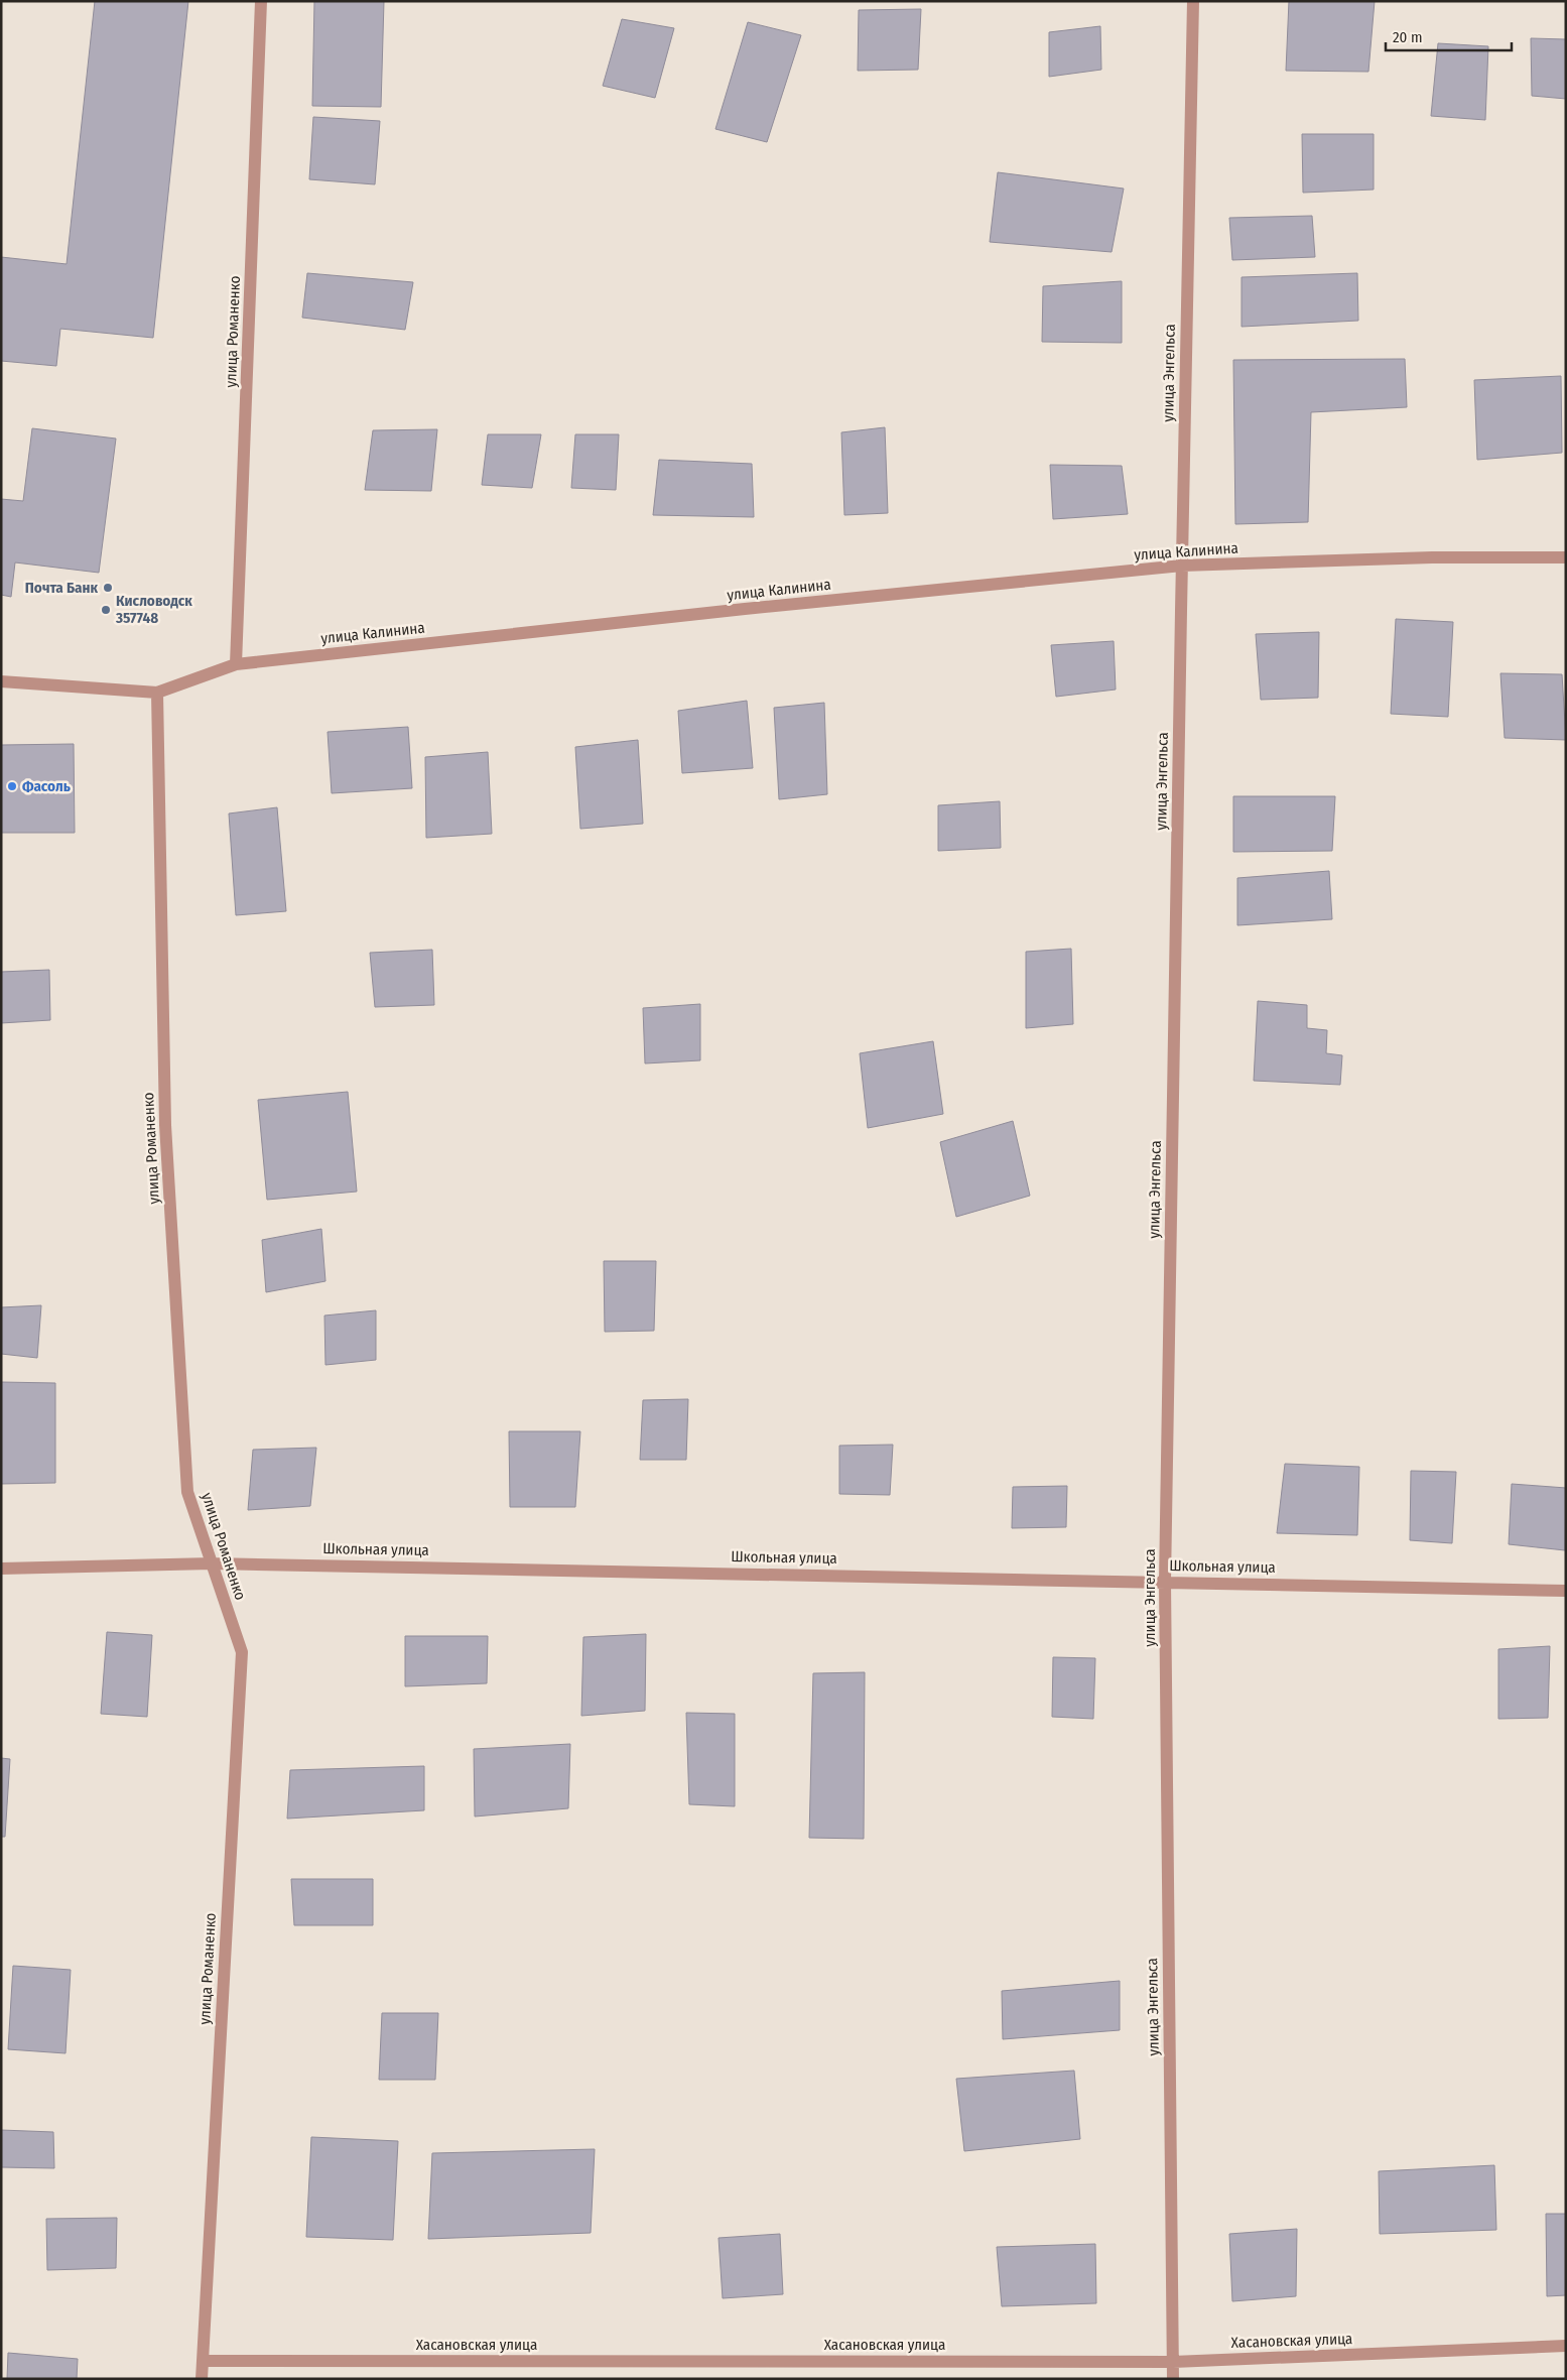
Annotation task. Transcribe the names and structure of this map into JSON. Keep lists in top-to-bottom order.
{
  "streets": {
    "street": [
      "улица Романенко",
      "улица Энгельса",
      "улица Калинина",
      "Школьная улица",
      "Хасановская улица"
    ]
  },
  "crossings": [
    ["улица Романенко", "улица Калинина"],
    ["улица Романенко", "Школьная улица"],
    ["улица Романенко", "Хасановская улица"],
    ["улица Энгельса", "улица Калинина"],
    ["улица Энгельса", "Школьная улица"],
    ["улица Энгельса", "Хасановская улица"]
  ],
  "places": ["Почта Банк", "Кисловодск 357748", "Фасоль"],
  "scale_bar": "20 m"
}
